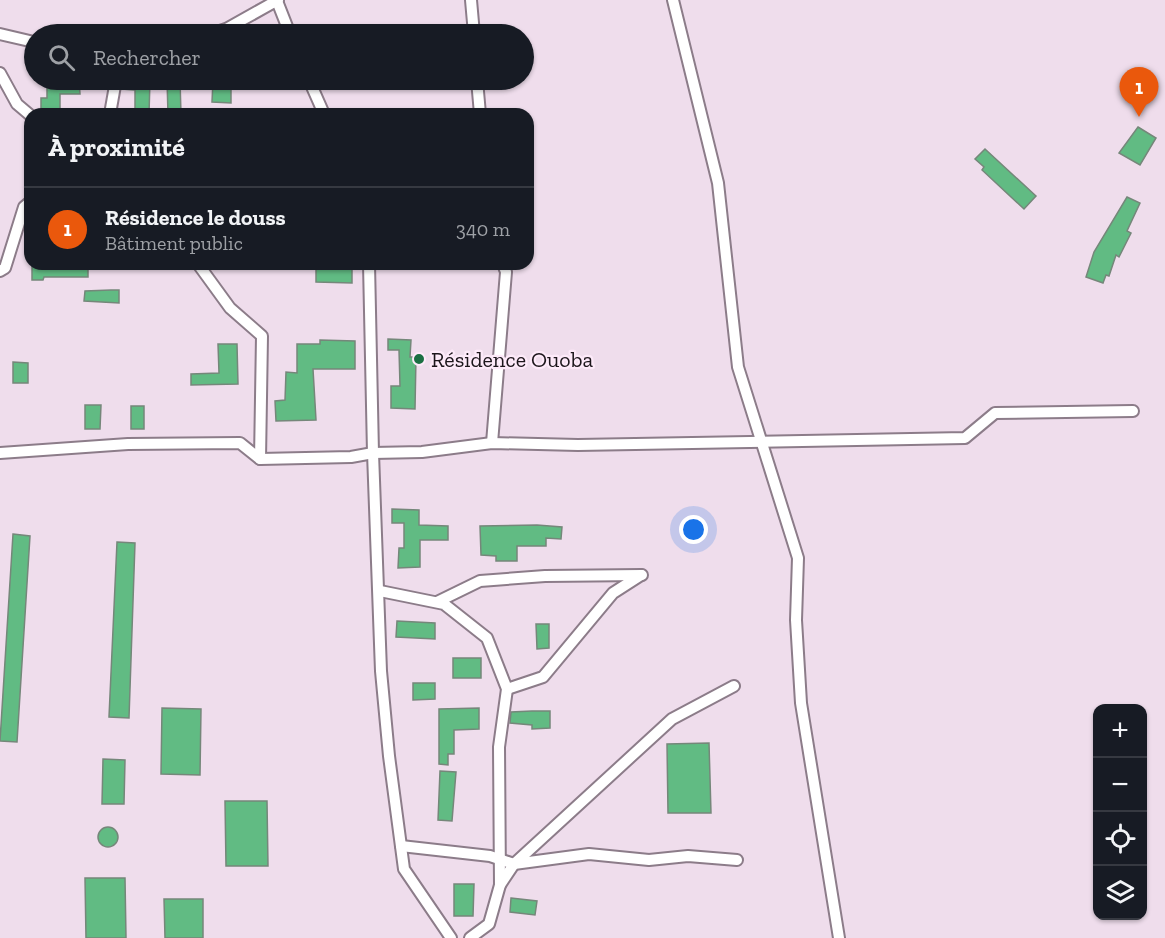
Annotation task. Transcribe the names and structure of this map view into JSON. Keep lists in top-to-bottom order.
{
  "places": ["Résidence Ouoba"],
  "page": {
    "search": "Rechercher",
    "pins": "1",
    "heading": "À proximité",
    "list": [
      {
        "mark": "1",
        "name": "Résidence le douss",
        "note": "Bâtiment public",
        "value": "340 m"
      }
    ],
    "map_buttons": ["+", "−"]
  }
}
